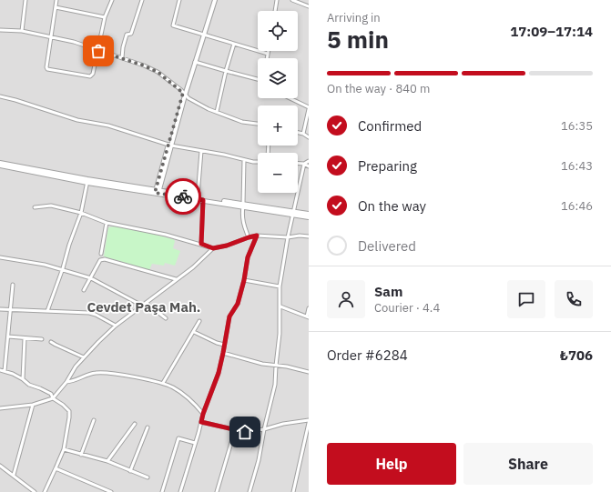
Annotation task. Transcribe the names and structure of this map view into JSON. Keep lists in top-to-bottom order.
{
  "districts": ["Cevdet Paşa Mah."],
  "page": {
    "heading": ["5 min", "Arriving in", "17:09–17:14"],
    "panel": [
      "Sam",
      "Courier · 4.4",
      "Order #6284",
      "₺706"
    ],
    "map_buttons": ["+", "−"],
    "bar": "On the way · 840 m",
    "list": [
      ["Confirmed", "16:35"],
      ["Preparing", "16:43"],
      ["On the way", "16:46"],
      "Delivered"
    ],
    "buttons": ["Help", "Share"]
  }
}
